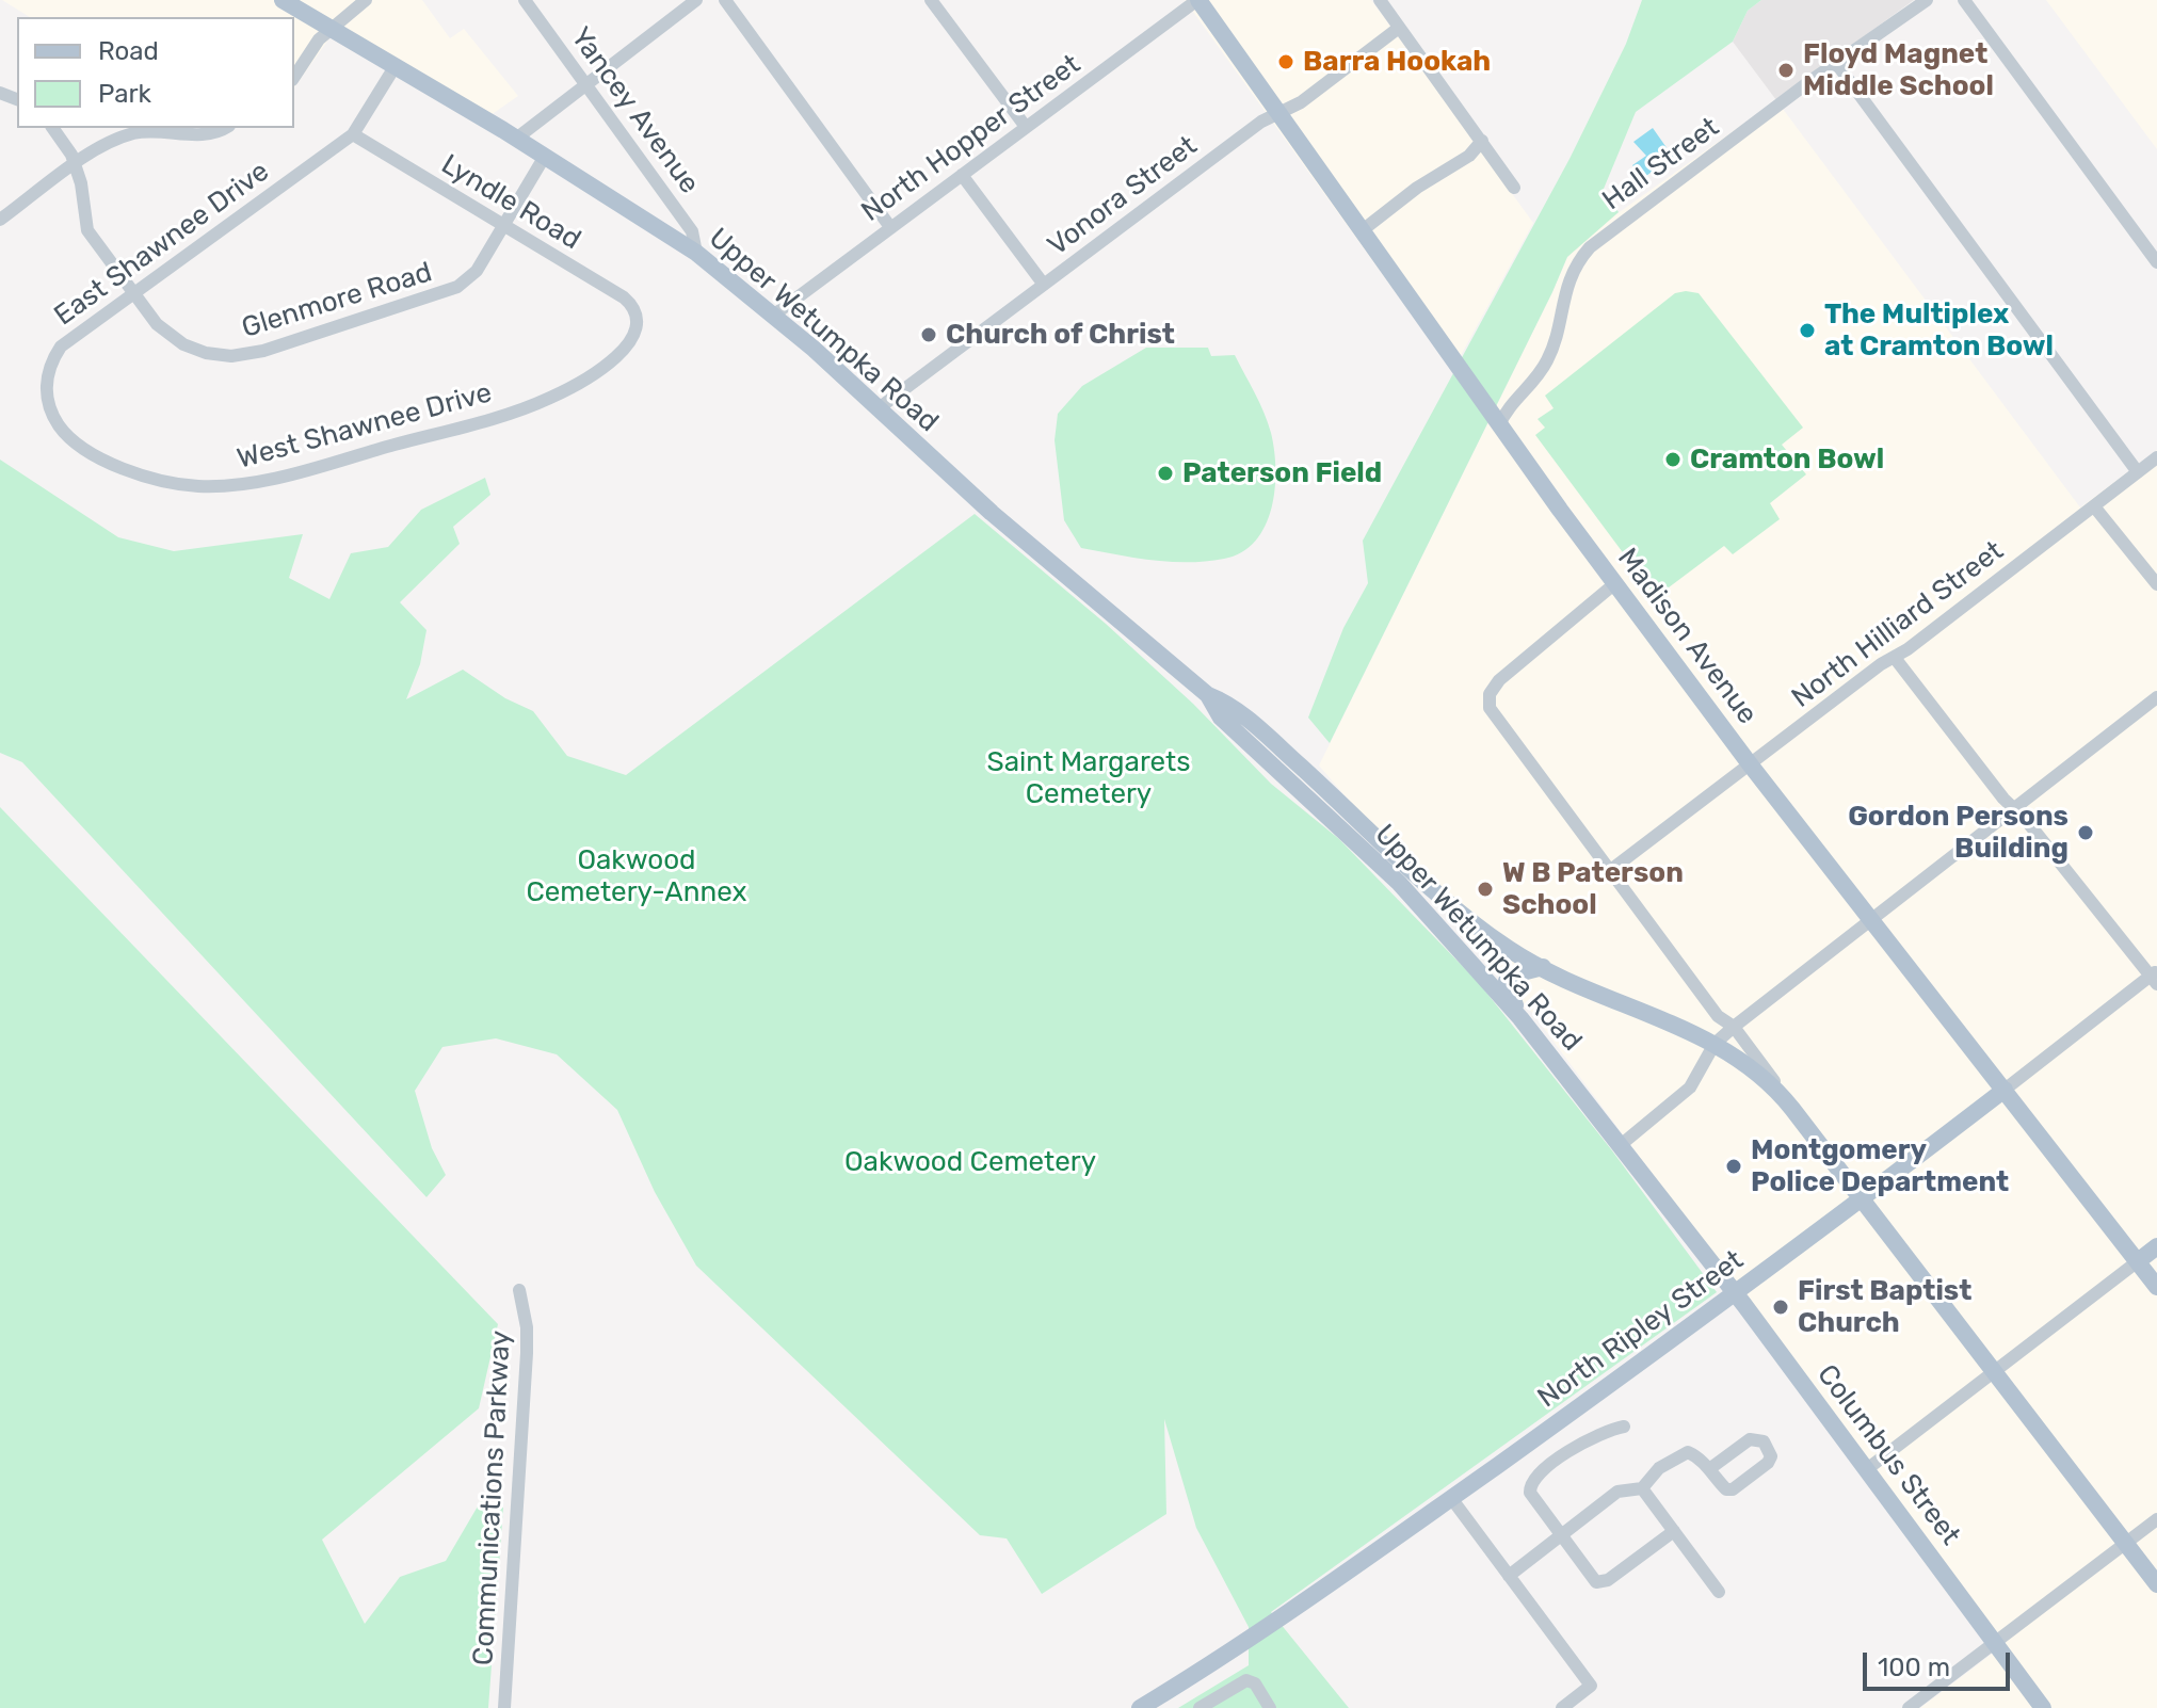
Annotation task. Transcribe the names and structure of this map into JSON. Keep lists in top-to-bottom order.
{
  "streets": {
    "main road": [
      "Upper Wetumpka Road",
      "Madison Avenue",
      "North Ripley Street",
      "Columbus Street"
    ],
    "street": [
      "Yancey Avenue",
      "North Hopper Street",
      "Hall Street",
      "Vonora Street",
      "Lyndle Road",
      "East Shawnee Drive",
      "Glenmore Road",
      "West Shawnee Drive",
      "North Hilliard Street",
      "Communications Parkway"
    ]
  },
  "crossings": [
    ["Yancey Avenue", "Upper Wetumpka Road"],
    ["North Hopper Street", "Upper Wetumpka Road"],
    ["North Hopper Street", "Madison Avenue"],
    ["Hall Street", "Madison Avenue"],
    ["Vonora Street", "Upper Wetumpka Road"],
    ["Vonora Street", "Madison Avenue"],
    ["Lyndle Road", "East Shawnee Drive"],
    ["Lyndle Road", "Glenmore Road"],
    ["Lyndle Road", "West Shawnee Drive"],
    ["East Shawnee Drive", "Glenmore Road"],
    ["East Shawnee Drive", "Upper Wetumpka Road"],
    ["East Shawnee Drive", "West Shawnee Drive"],
    ["Glenmore Road", "Upper Wetumpka Road"],
    ["Upper Wetumpka Road", "North Ripley Street"],
    ["Upper Wetumpka Road", "Columbus Street"],
    ["North Hilliard Street", "Madison Avenue"],
    ["Madison Avenue", "North Ripley Street"],
    ["North Ripley Street", "Columbus Street"]
  ],
  "parks": ["Saint Margarets Cemetery", "Oakwood Cemetery-Annex", "Oakwood Cemetery"],
  "places": [
    "Barra Hookah",
    "Floyd Magnet Middle School",
    "The Multiplex at Cramton Bowl",
    "Church of Christ",
    "Cramton Bowl",
    "Paterson Field",
    "Gordon Persons Building",
    "W B Paterson School",
    "Montgomery Police Department",
    "First Baptist Church"
  ],
  "legend": ["Road", "Park"],
  "scale_bar": "100 m"
}
